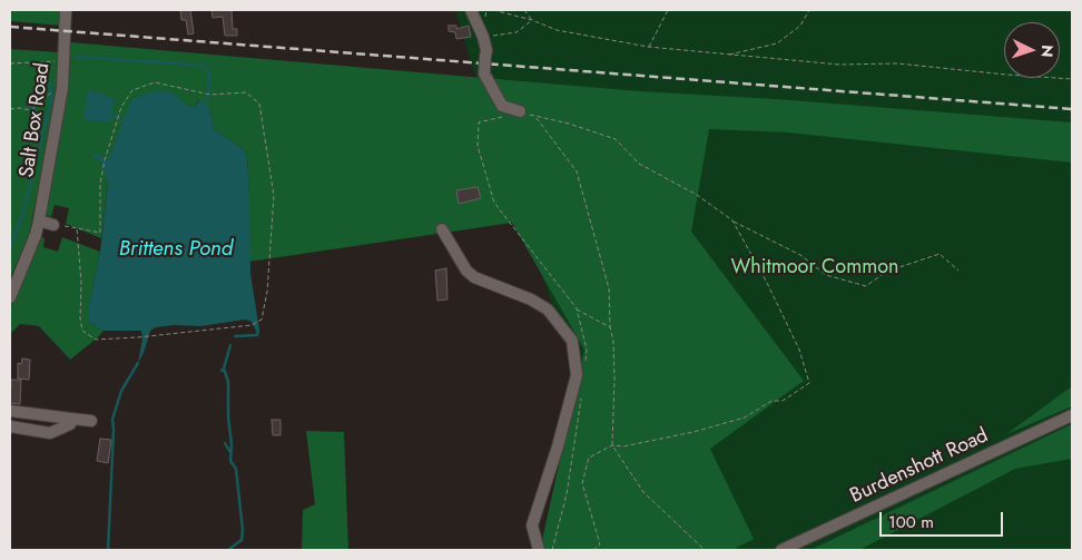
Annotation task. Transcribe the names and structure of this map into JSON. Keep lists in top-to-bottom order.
{
  "streets": {
    "street": ["Salt Box Road", "Burdenshott Road"]
  },
  "water": ["Brittens Pond"],
  "parks": ["Whitmoor Common"],
  "scale_bar": "100 m",
  "north": "right"
}
